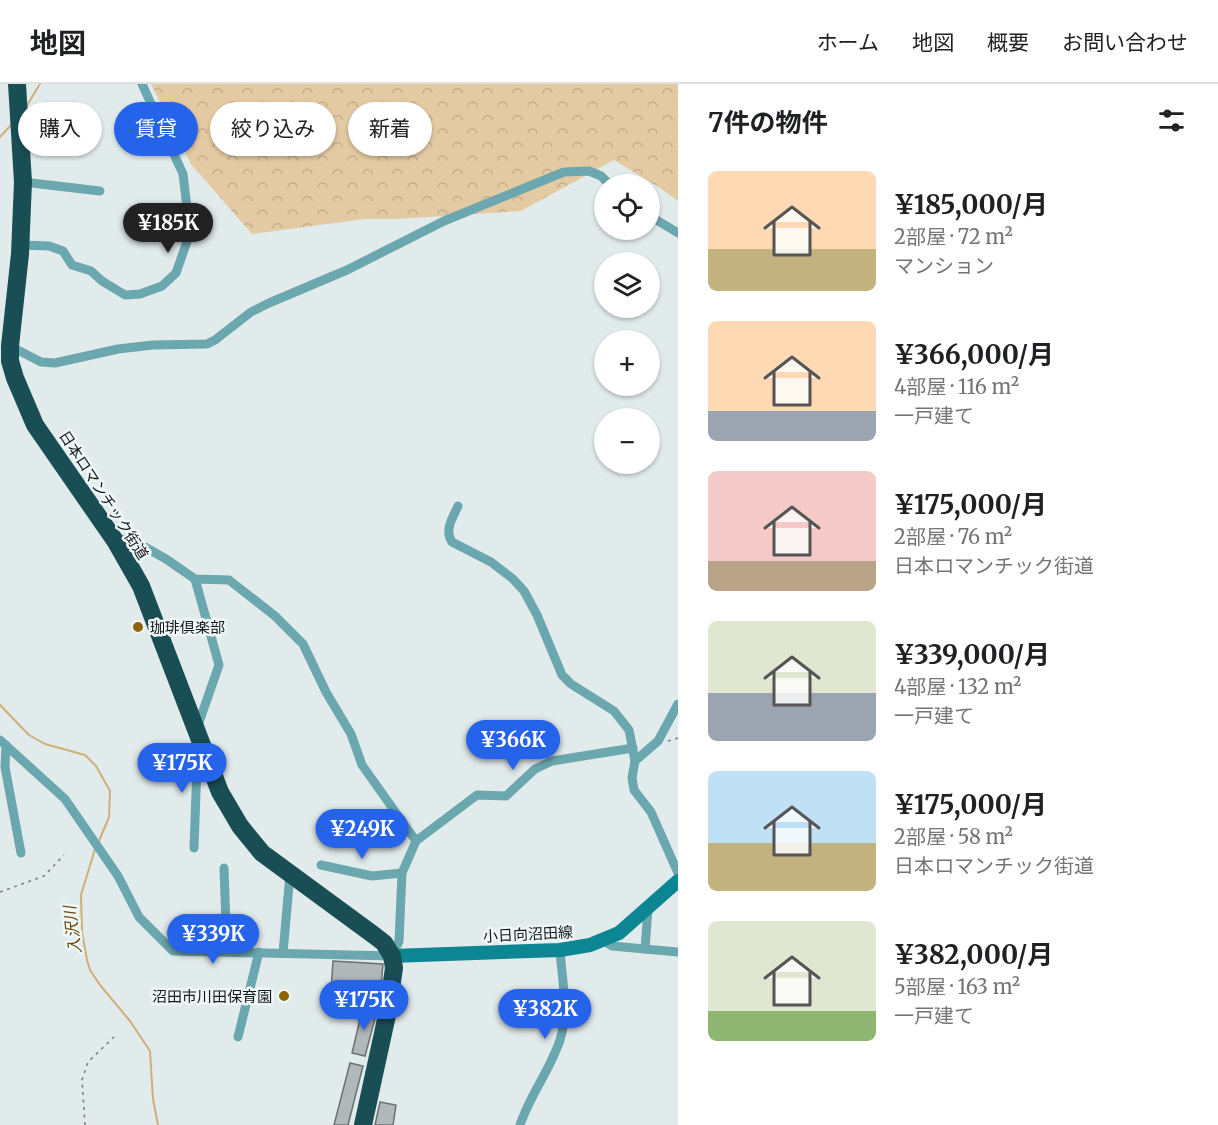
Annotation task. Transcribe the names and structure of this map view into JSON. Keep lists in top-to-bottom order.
{
  "streets": {
    "highway": ["日本ロマンチック街道"],
    "main road": ["小日向沼田線"]
  },
  "crossings": [
    ["日本ロマンチック街道", "小日向沼田線"]
  ],
  "water": ["入沢川"],
  "places": ["珈琲倶楽部", "沼田市川田保育園"],
  "page": {
    "header": "地図",
    "nav": [
      "ホーム",
      "地図",
      "概要",
      "お問い合わせ"
    ],
    "heading": "7件の物件",
    "chip": [
      "購入",
      "賃貸",
      "絞り込み",
      "新着"
    ],
    "list": [
      {
        "name": "¥185,000/月",
        "note": "2部屋 · 72 m² · マンション"
      },
      {
        "name": "¥366,000/月",
        "note": "4部屋 · 116 m² · 一戸建て"
      },
      {
        "name": "¥175,000/月",
        "note": "2部屋 · 76 m² · 日本ロマンチック街道"
      },
      {
        "name": "¥339,000/月",
        "note": "4部屋 · 132 m² · 一戸建て"
      },
      {
        "name": "¥175,000/月",
        "note": "2部屋 · 58 m² · 日本ロマンチック街道"
      },
      {
        "name": "¥382,000/月",
        "note": "5部屋 · 163 m² · 一戸建て"
      }
    ],
    "map_buttons": ["+", "−"],
    "price": [
      "¥185K",
      "¥366K",
      "¥175K",
      "¥249K",
      "¥339K",
      "¥175K",
      "¥382K"
    ]
  }
}
